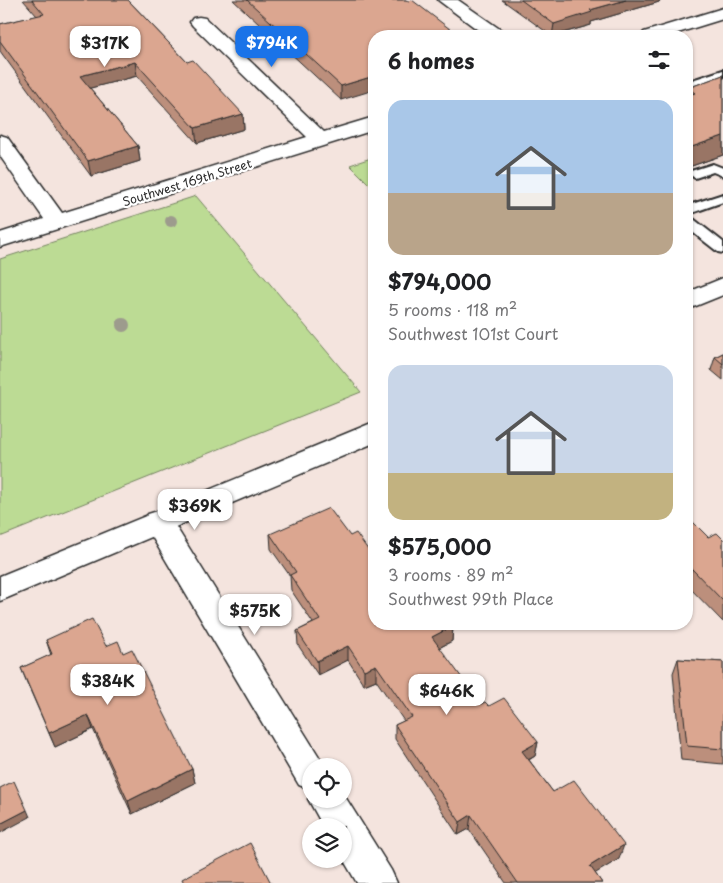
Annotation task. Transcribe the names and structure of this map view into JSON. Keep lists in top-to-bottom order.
{
  "streets": {
    "street": ["Southwest 169th Street"]
  },
  "page": {
    "price": [
      "$317K",
      "$794K",
      "$369K",
      "$575K",
      "$384K",
      "$646K"
    ],
    "heading": "6 homes",
    "list": [
      {
        "name": "$794,000",
        "note": "5 rooms · 118 m² · Southwest 101st Court"
      },
      {
        "name": "$575,000",
        "note": "3 rooms · 89 m² · Southwest 99th Place"
      }
    ]
  }
}
